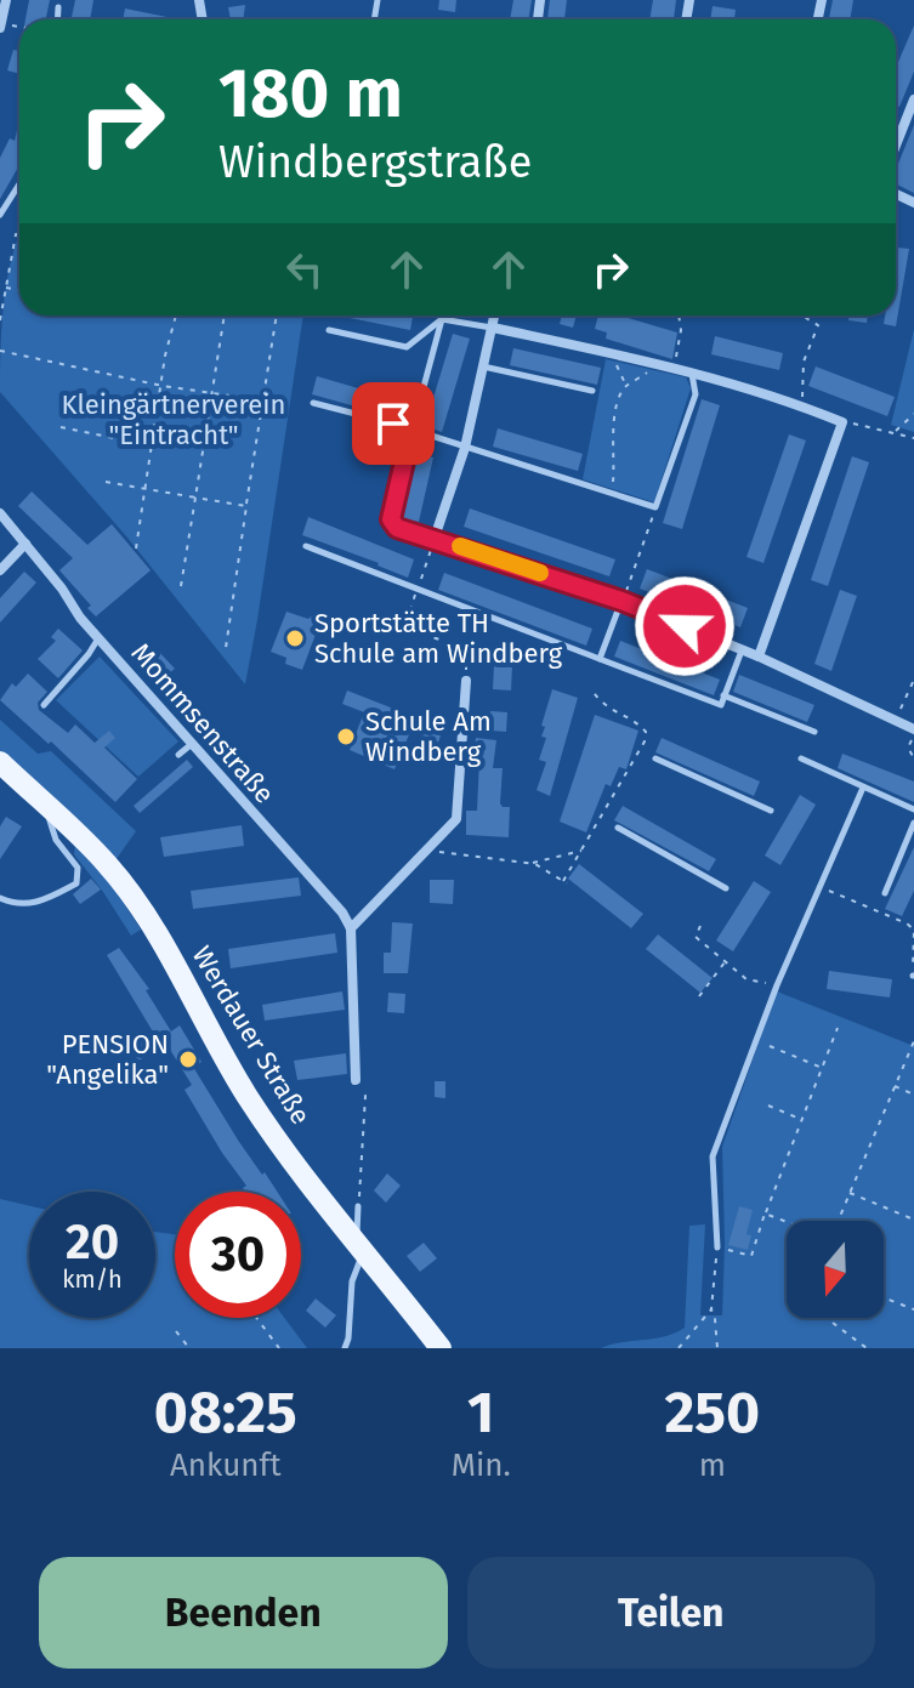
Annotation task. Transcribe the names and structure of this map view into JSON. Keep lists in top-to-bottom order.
{
  "streets": {
    "main road": ["Werdauer Straße"],
    "street": ["Mommsenstraße"]
  },
  "parks": ["Kleingärtnerverein \"Eintracht\""],
  "places": ["Sportstätte TH Schule am Windberg", "Schule Am Windberg", "PENSION \"Angelika\""],
  "north": "bottom",
  "page": {
    "turn": ["180 m", "Windbergstraße"],
    "speed": "20 km/h",
    "limit": "30",
    "eta": [
      "08:25",
      "Ankunft",
      "1",
      "Min.",
      "250",
      "m"
    ],
    "buttons": ["Beenden", "Teilen"]
  }
}
